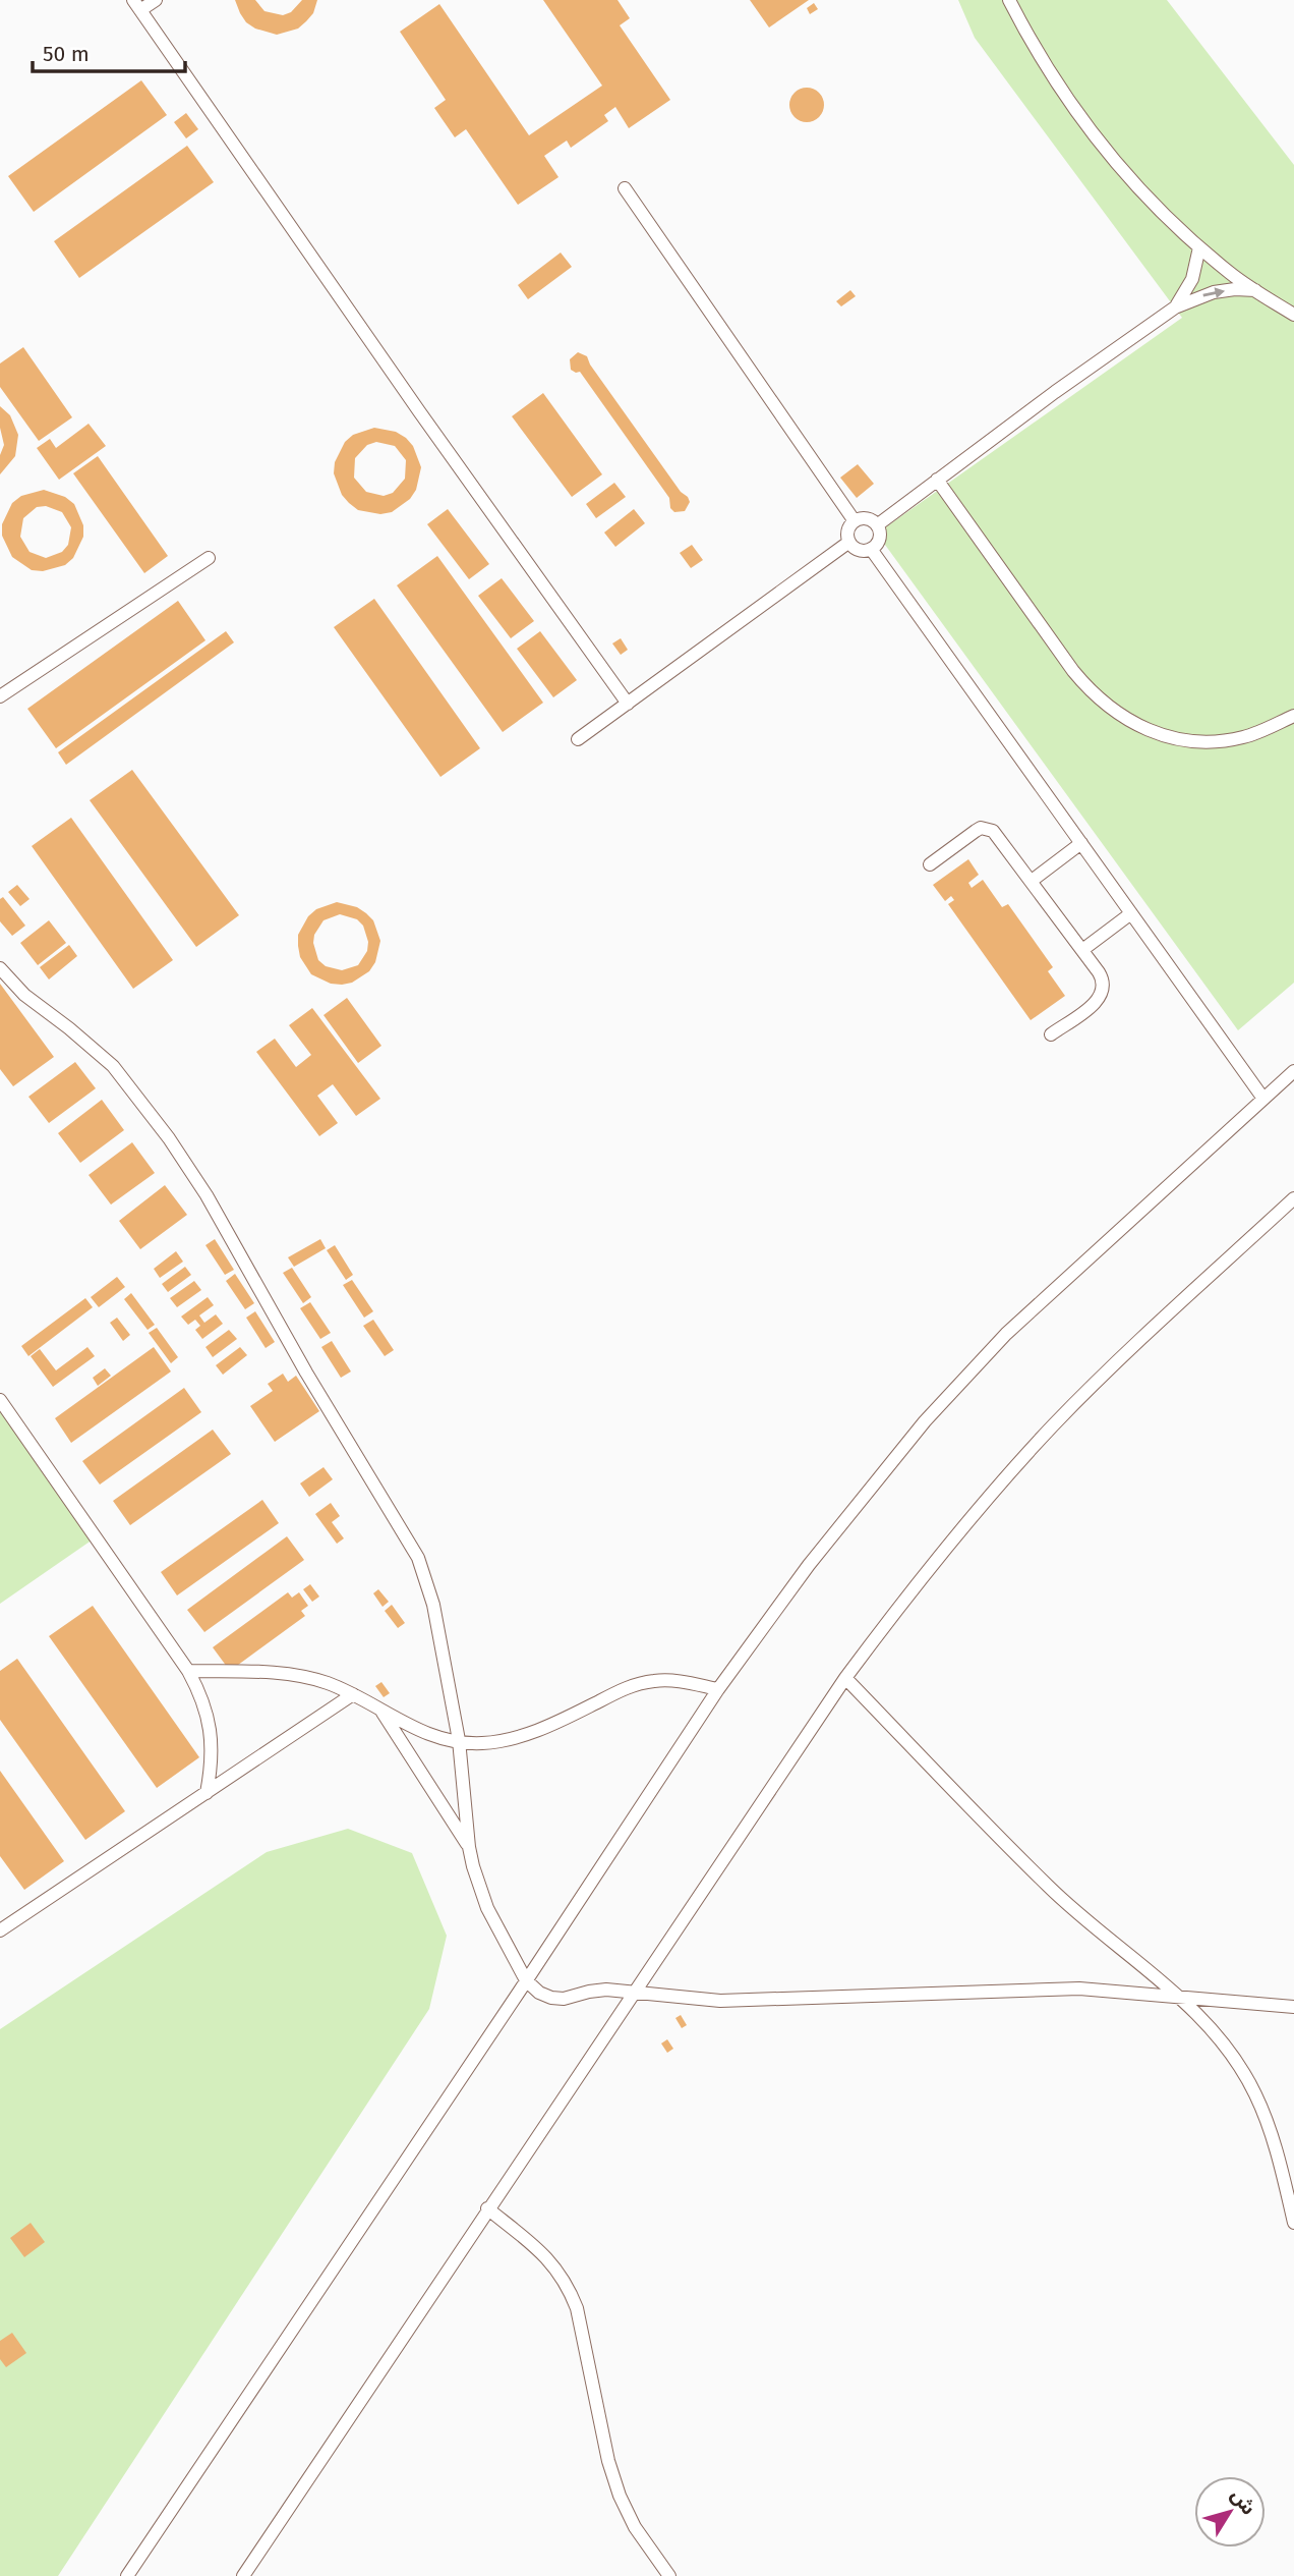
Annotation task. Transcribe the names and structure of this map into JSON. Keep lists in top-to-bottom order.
{
  "scale_bar": "50 m",
  "north": "top right"
}
